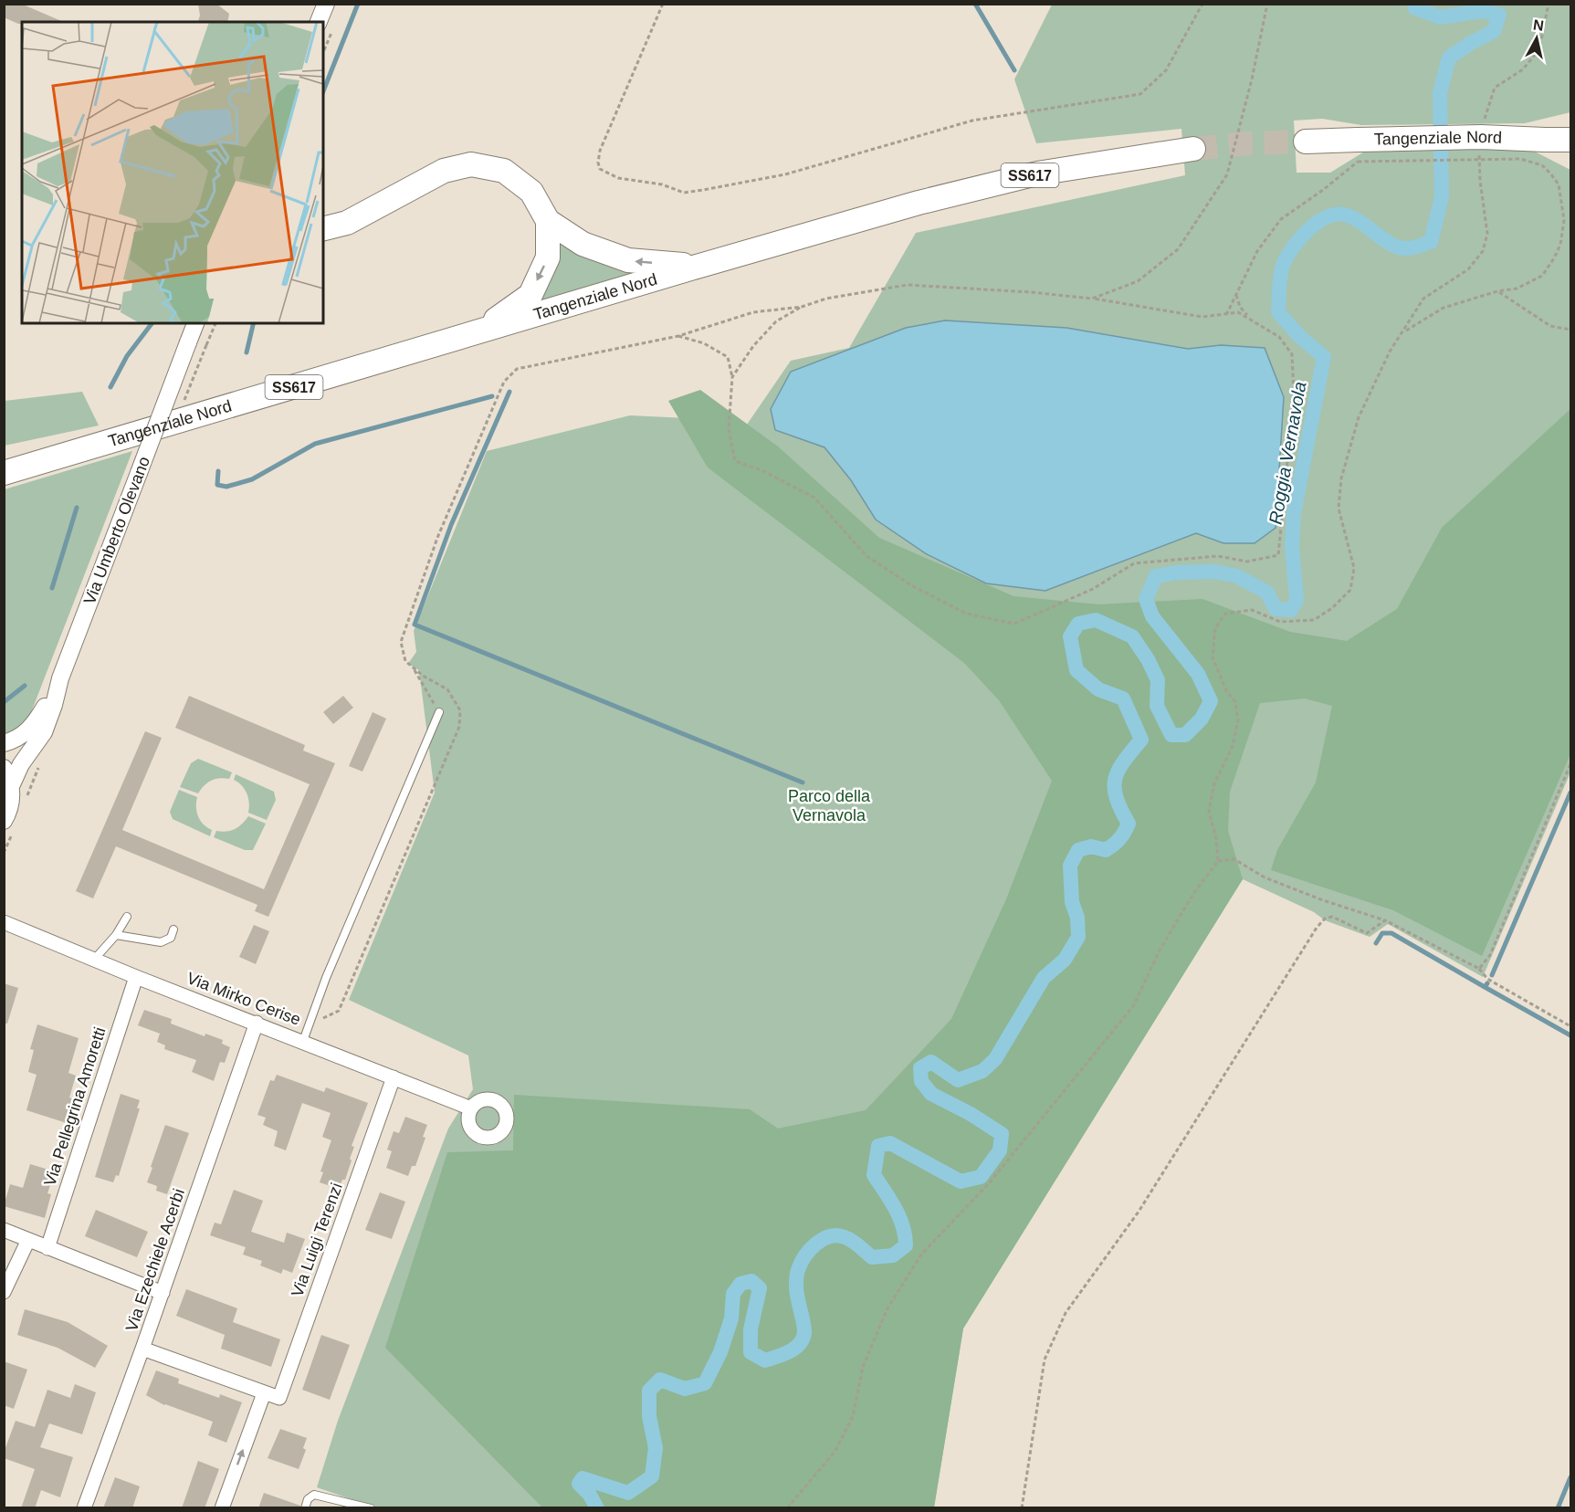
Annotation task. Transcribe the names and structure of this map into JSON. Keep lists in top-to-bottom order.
{
  "streets": {
    "highway": ["Tangenziale Nord", "SS617"],
    "street": [
      "Via Umberto Olevano",
      "Via Mirko Cerise",
      "Via Pellegrina Amoretti",
      "Via Luigi Terenzi",
      "Via Ezechiele Acerbi"
    ]
  },
  "crossings": [
    ["Via Mirko Cerise", "Via Pellegrina Amoretti"],
    ["Via Mirko Cerise", "Via Luigi Terenzi"],
    ["Via Mirko Cerise", "Via Ezechiele Acerbi"]
  ],
  "water": ["Roggia Vernavola"],
  "parks": ["Parco della Vernavola"],
  "north": "top"
}
